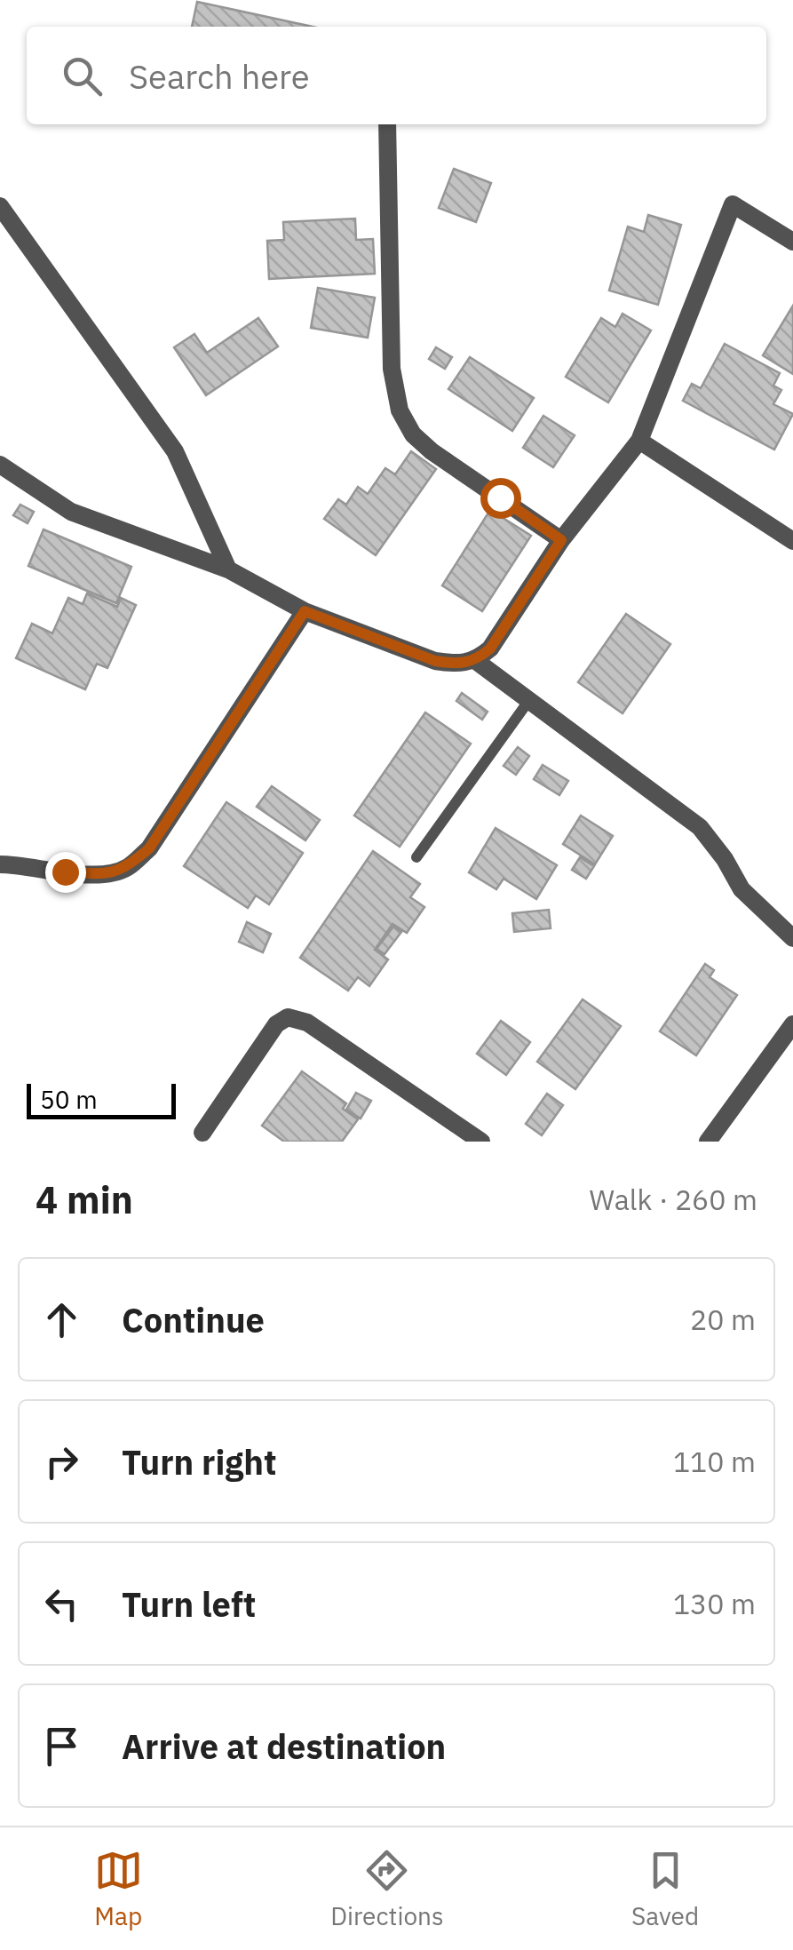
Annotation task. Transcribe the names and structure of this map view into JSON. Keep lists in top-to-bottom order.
{
  "scale_bar": "50 m",
  "page": {
    "search": "Search here",
    "scale": "50 m",
    "heading": ["4 min", "Walk · 260 m"],
    "list": [
      ["Continue", "20 m"],
      ["Turn right", "110 m"],
      ["Turn left", "130 m"],
      "Arrive at destination"
    ],
    "nav": ["Map", "Directions", "Saved"]
  }
}
